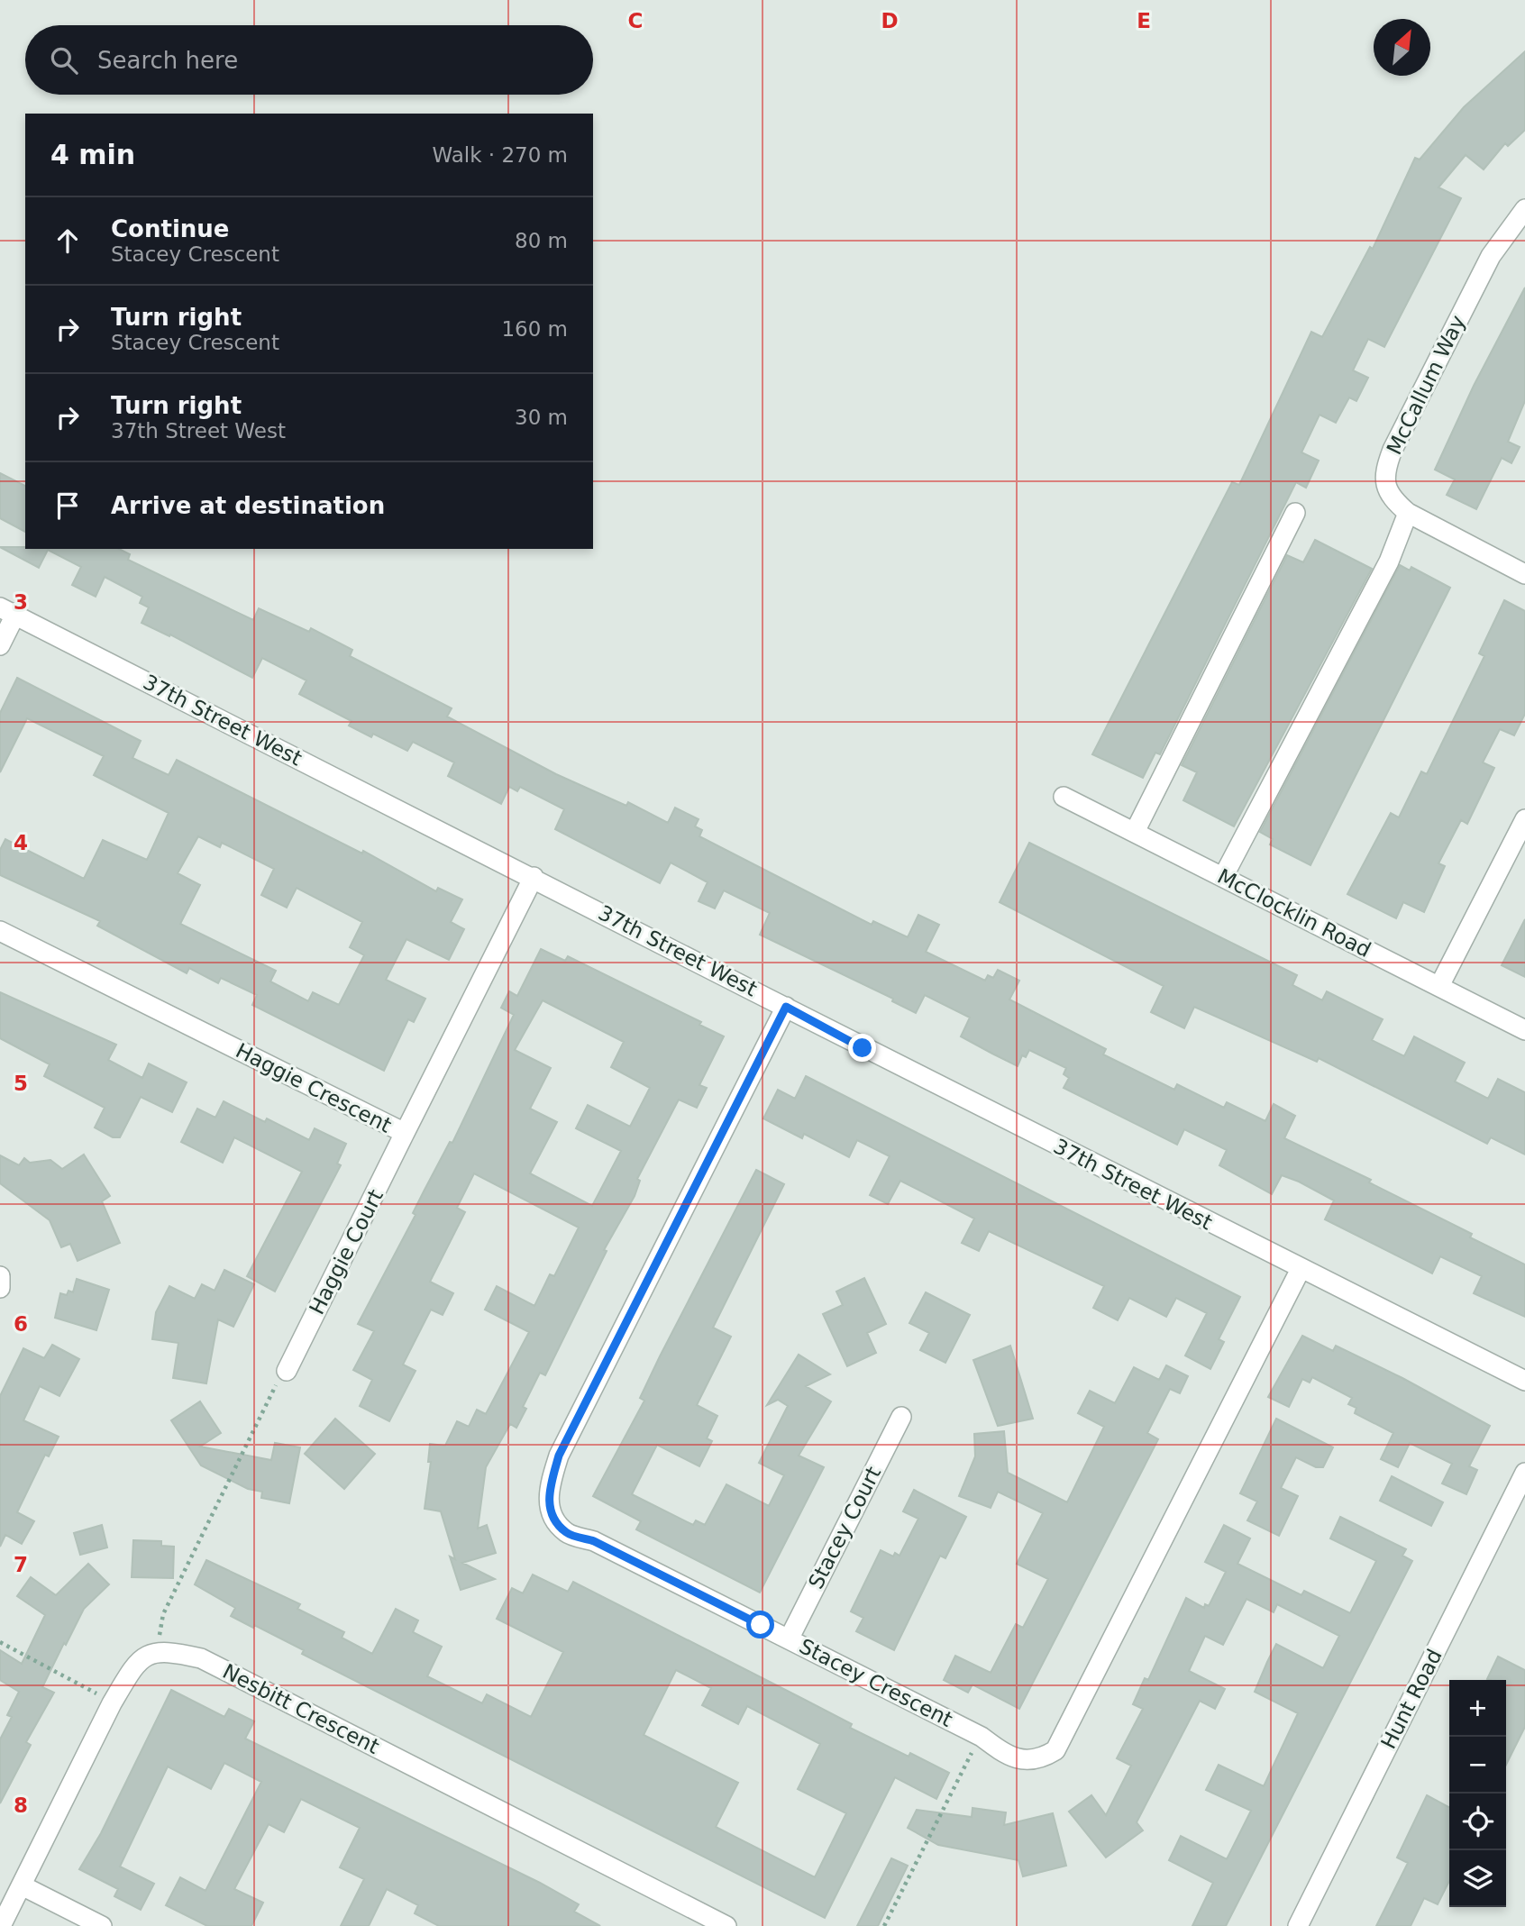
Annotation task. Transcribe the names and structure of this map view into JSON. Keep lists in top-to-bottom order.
{
  "streets": {
    "street": [
      "McCallum Way",
      "37th Street West",
      "McClocklin Road",
      "Haggie Crescent",
      "Haggie Court",
      "Stacey Court",
      "Stacey Crescent",
      "Hunt Road",
      "Nesbitt Crescent"
    ]
  },
  "crossings": [
    ["37th Street West", "Haggie Crescent"],
    ["37th Street West", "Stacey Crescent"],
    ["Haggie Crescent", "Haggie Court"],
    ["Stacey Court", "Stacey Crescent"]
  ],
  "north": "top right",
  "page": {
    "search": "Search here",
    "heading": ["4 min", "Walk · 270 m"],
    "list": [
      ["Continue", "Stacey Crescent", "80 m"],
      ["Turn right", "Stacey Crescent", "160 m"],
      ["Turn right", "37th Street West", "30 m"],
      "Arrive at destination"
    ],
    "map_buttons": ["+", "−"]
  },
  "grid": {
    "columns": ["C", "D", "E"],
    "rows": [
      "3",
      "4",
      "5",
      "6",
      "7",
      "8"
    ]
  }
}
